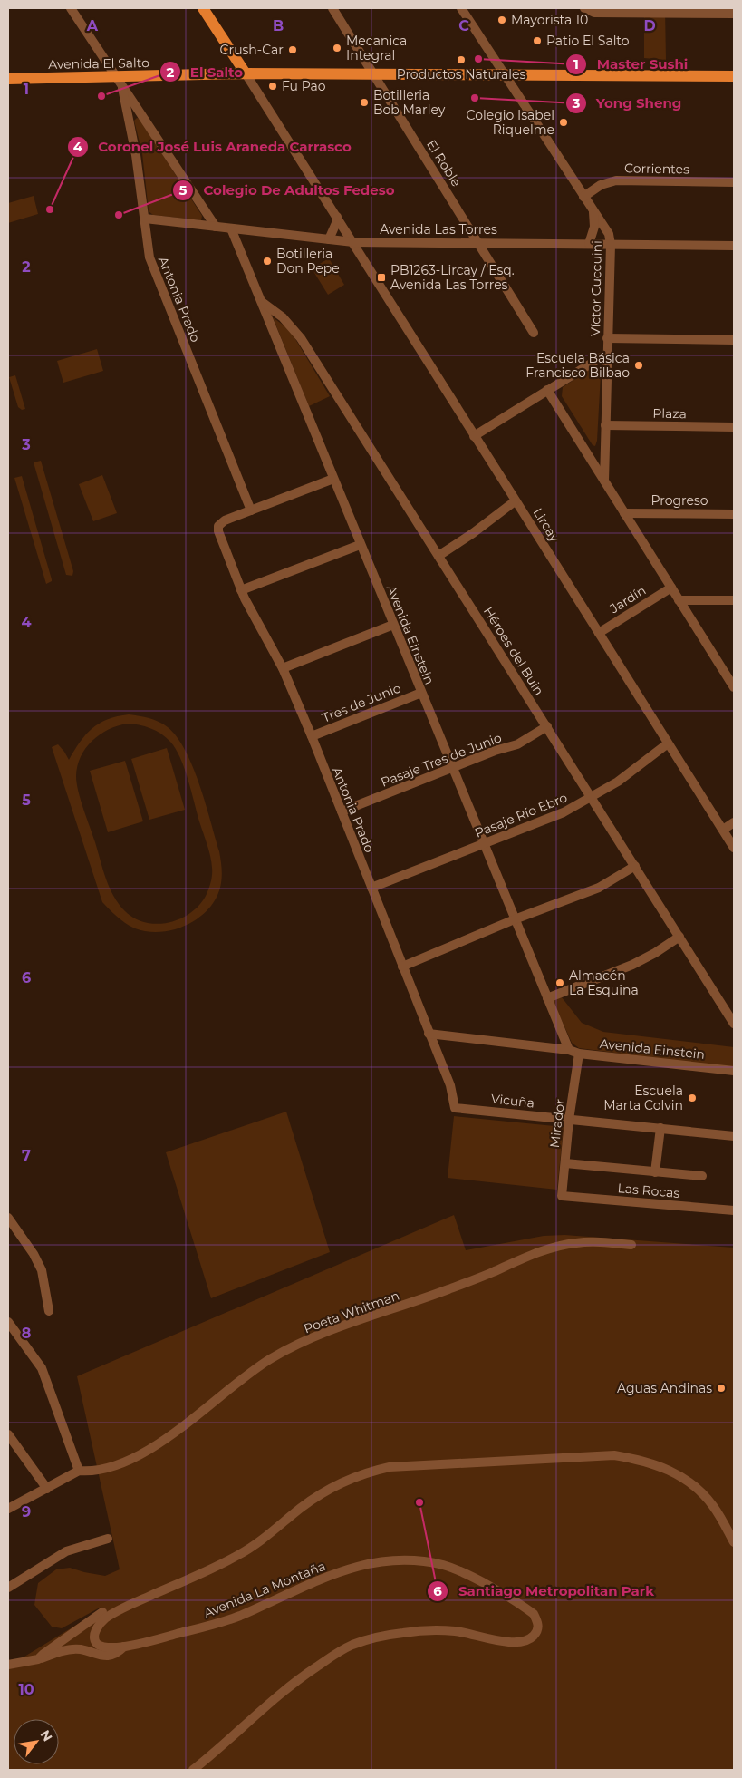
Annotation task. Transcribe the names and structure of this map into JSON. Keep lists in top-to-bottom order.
{
  "streets": {
    "main road": ["Avenida El Salto", "Lircay"],
    "street": [
      "El Roble",
      "Corrientes",
      "Avenida Las Torres",
      "Víctor Cuccuini",
      "Antonia Prado",
      "Plaza",
      "Progreso",
      "Jardín",
      "Avenida Einstein",
      "Héroes del Buin",
      "Tres de Junio",
      "Pasaje Tres de Junio",
      "Pasaje Río Ebro",
      "Vicuña",
      "Mirador",
      "Las Rocas",
      "Poeta Whitman",
      "Avenida La Montaña"
    ]
  },
  "crossings": [
    ["Avenida El Salto", "El Roble"],
    ["Avenida El Salto", "Víctor Cuccuini"],
    ["Avenida El Salto", "Lircay"],
    ["El Roble", "Avenida Las Torres"],
    ["Corrientes", "Víctor Cuccuini"],
    ["Avenida Las Torres", "Víctor Cuccuini"],
    ["Avenida Las Torres", "Antonia Prado"],
    ["Avenida Las Torres", "Lircay"],
    ["Avenida Las Torres", "Avenida Einstein"],
    ["Víctor Cuccuini", "Plaza"],
    ["Antonia Prado", "Avenida Einstein"],
    ["Antonia Prado", "Tres de Junio"],
    ["Antonia Prado", "Pasaje Tres de Junio"],
    ["Antonia Prado", "Pasaje Río Ebro"],
    ["Antonia Prado", "Vicuña"],
    ["Lircay", "Jardín"],
    ["Lircay", "Pasaje Río Ebro"],
    ["Avenida Einstein", "Héroes del Buin"],
    ["Avenida Einstein", "Tres de Junio"],
    ["Avenida Einstein", "Pasaje Tres de Junio"],
    ["Avenida Einstein", "Pasaje Río Ebro"],
    ["Avenida Einstein", "Mirador"],
    ["Héroes del Buin", "Pasaje Tres de Junio"],
    ["Héroes del Buin", "Pasaje Río Ebro"],
    ["Vicuña", "Mirador"],
    ["Mirador", "Las Rocas"]
  ],
  "places": {
    "other": [
      "Mayorista 10",
      "Patio El Salto",
      "Mecanica Integral",
      "Crush-Car",
      "Master Sushi",
      "Productos Naturales",
      "Fu Pao",
      "El Salto",
      "Yong Sheng",
      "Botilleria Bob Marley",
      "Colegio Isabel Riquelme",
      "Coronel José Luis Araneda Carrasco",
      "Colegio De Adultos Fedeso",
      "Botilleria Don Pepe",
      "Escuela Básica Francisco Bilbao",
      "Almacén La Esquina",
      "Escuela Marta Colvin",
      "Aguas Andinas",
      "Santiago Metropolitan Park"
    ],
    "transit": ["PB1263-Lircay / Esq. Avenida Las Torres"]
  },
  "north": "top right",
  "grid": {
    "columns": [
      "A",
      "B",
      "C",
      "D"
    ],
    "rows": [
      "1",
      "2",
      "3",
      "4",
      "5",
      "6",
      "7",
      "8",
      "9",
      "10"
    ]
  }
}
